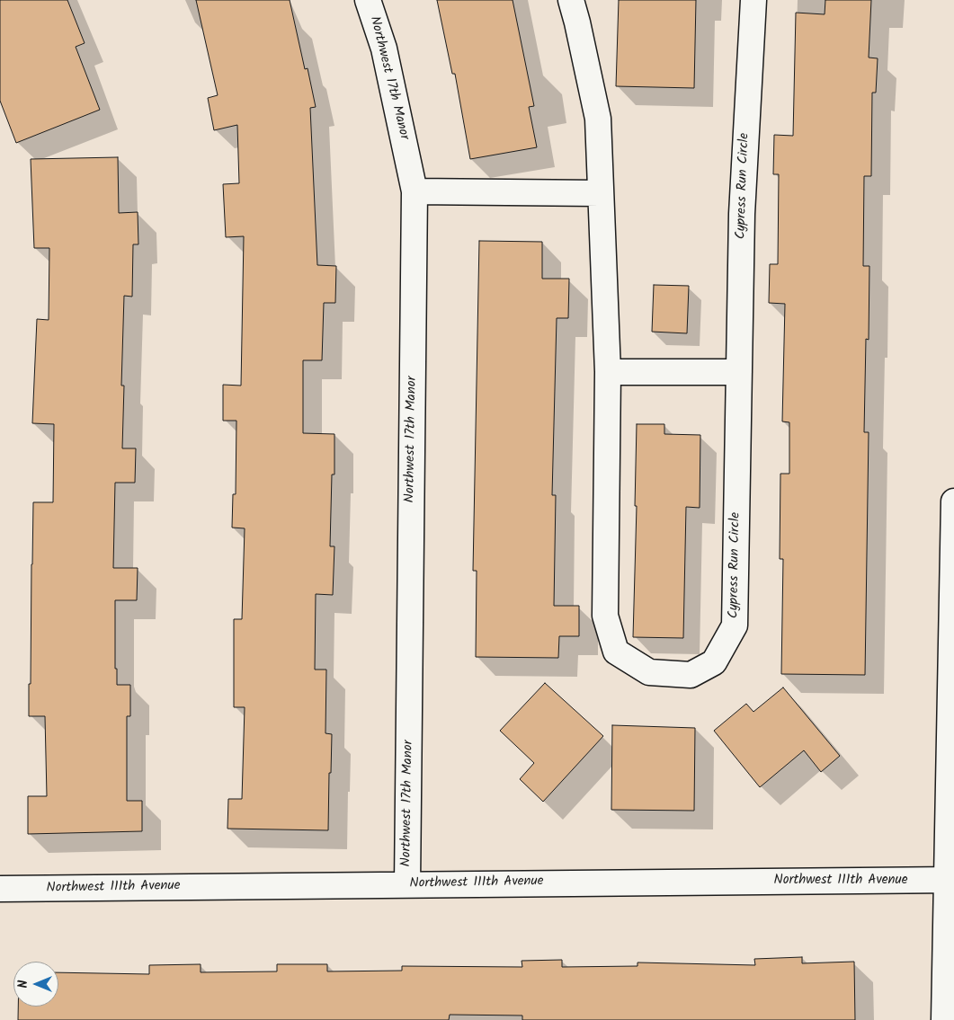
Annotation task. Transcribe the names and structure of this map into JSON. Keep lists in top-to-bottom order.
{
  "streets": {
    "street": ["Northwest 17th Manor", "Cypress Run Circle", "Northwest 111th Avenue"]
  },
  "crossings": [
    ["Northwest 17th Manor", "Northwest 111th Avenue"]
  ],
  "north": "left"
}
